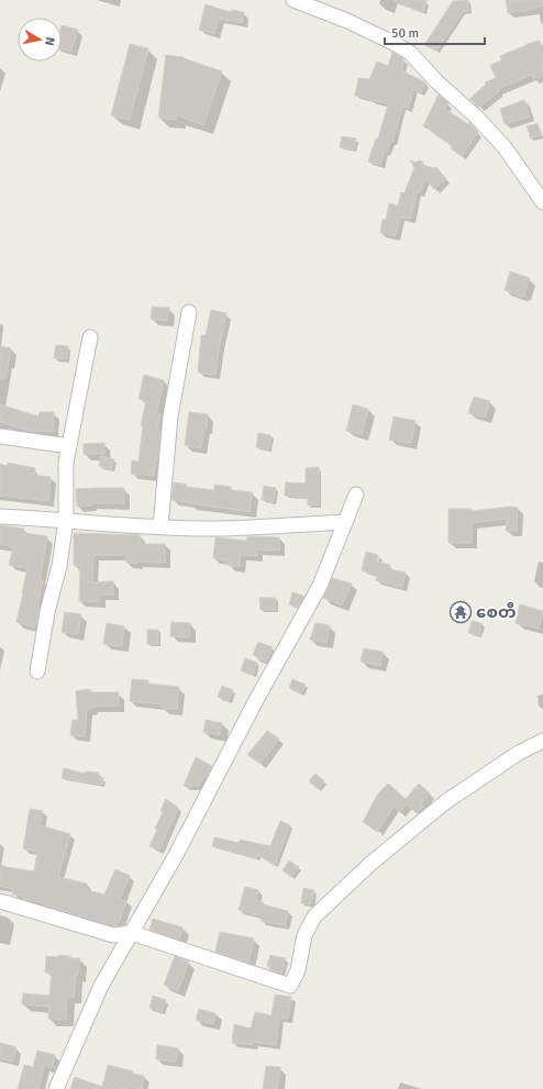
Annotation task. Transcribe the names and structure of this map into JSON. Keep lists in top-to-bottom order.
{
  "places": {
    "temple": ["စေတီ"]
  },
  "scale_bar": "50 m",
  "north": "right"
}
